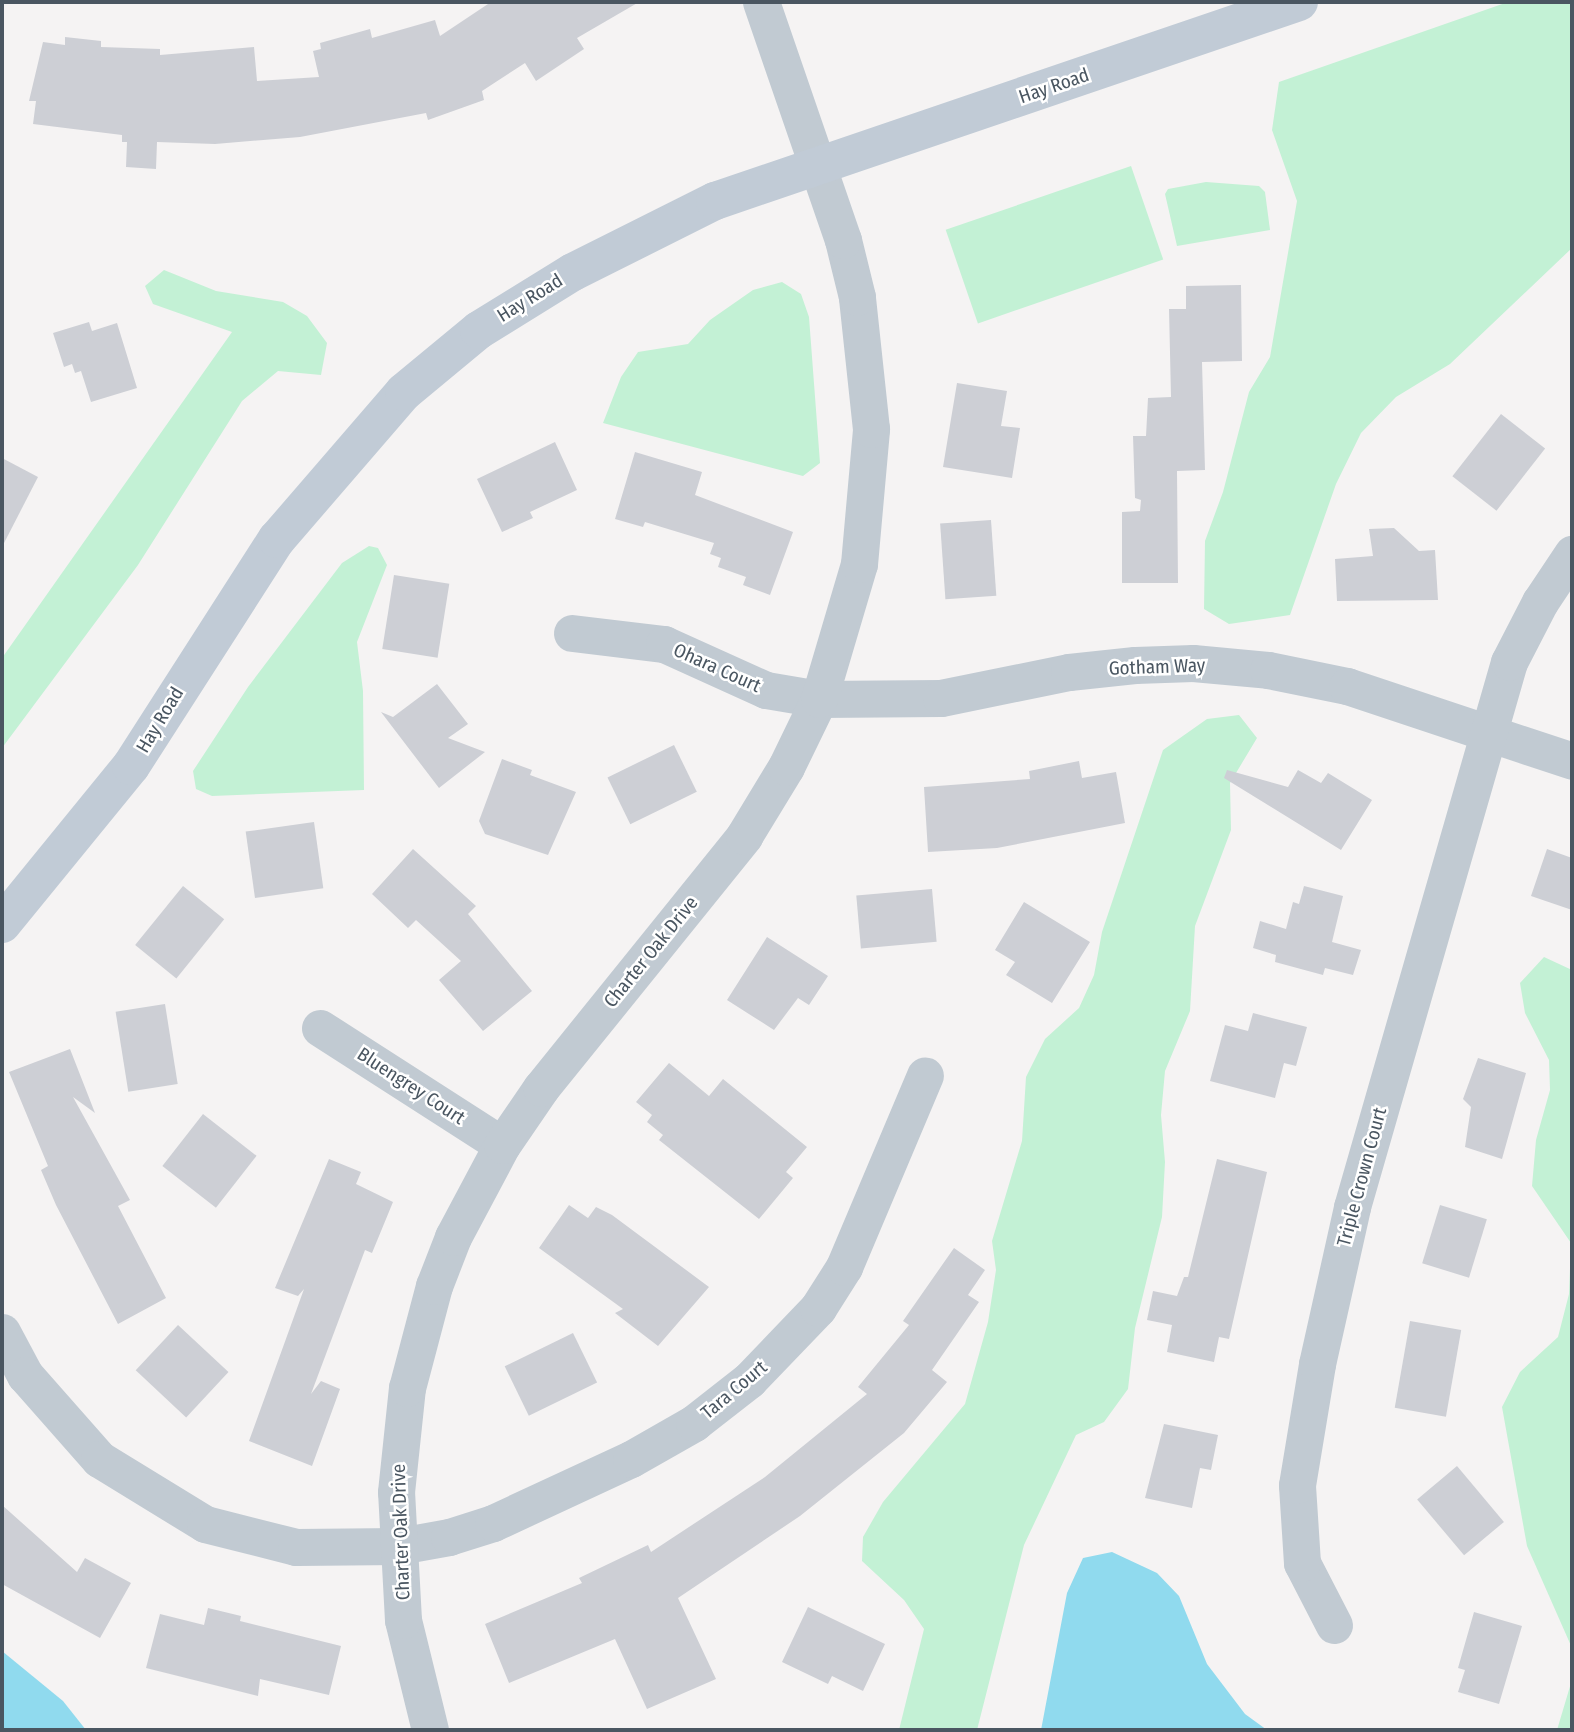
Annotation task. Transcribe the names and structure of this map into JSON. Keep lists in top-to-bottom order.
{
  "streets": {
    "street": [
      "Hay Road",
      "Gotham Way",
      "Ohara Court",
      "Charter Oak Drive",
      "Bluengrey Court",
      "Triple Crown Court",
      "Tara Court"
    ]
  },
  "crossings": [
    ["Hay Road", "Charter Oak Drive"],
    ["Gotham Way", "Ohara Court"],
    ["Gotham Way", "Charter Oak Drive"],
    ["Gotham Way", "Triple Crown Court"],
    ["Ohara Court", "Charter Oak Drive"],
    ["Charter Oak Drive", "Bluengrey Court"],
    ["Charter Oak Drive", "Tara Court"]
  ]
}
